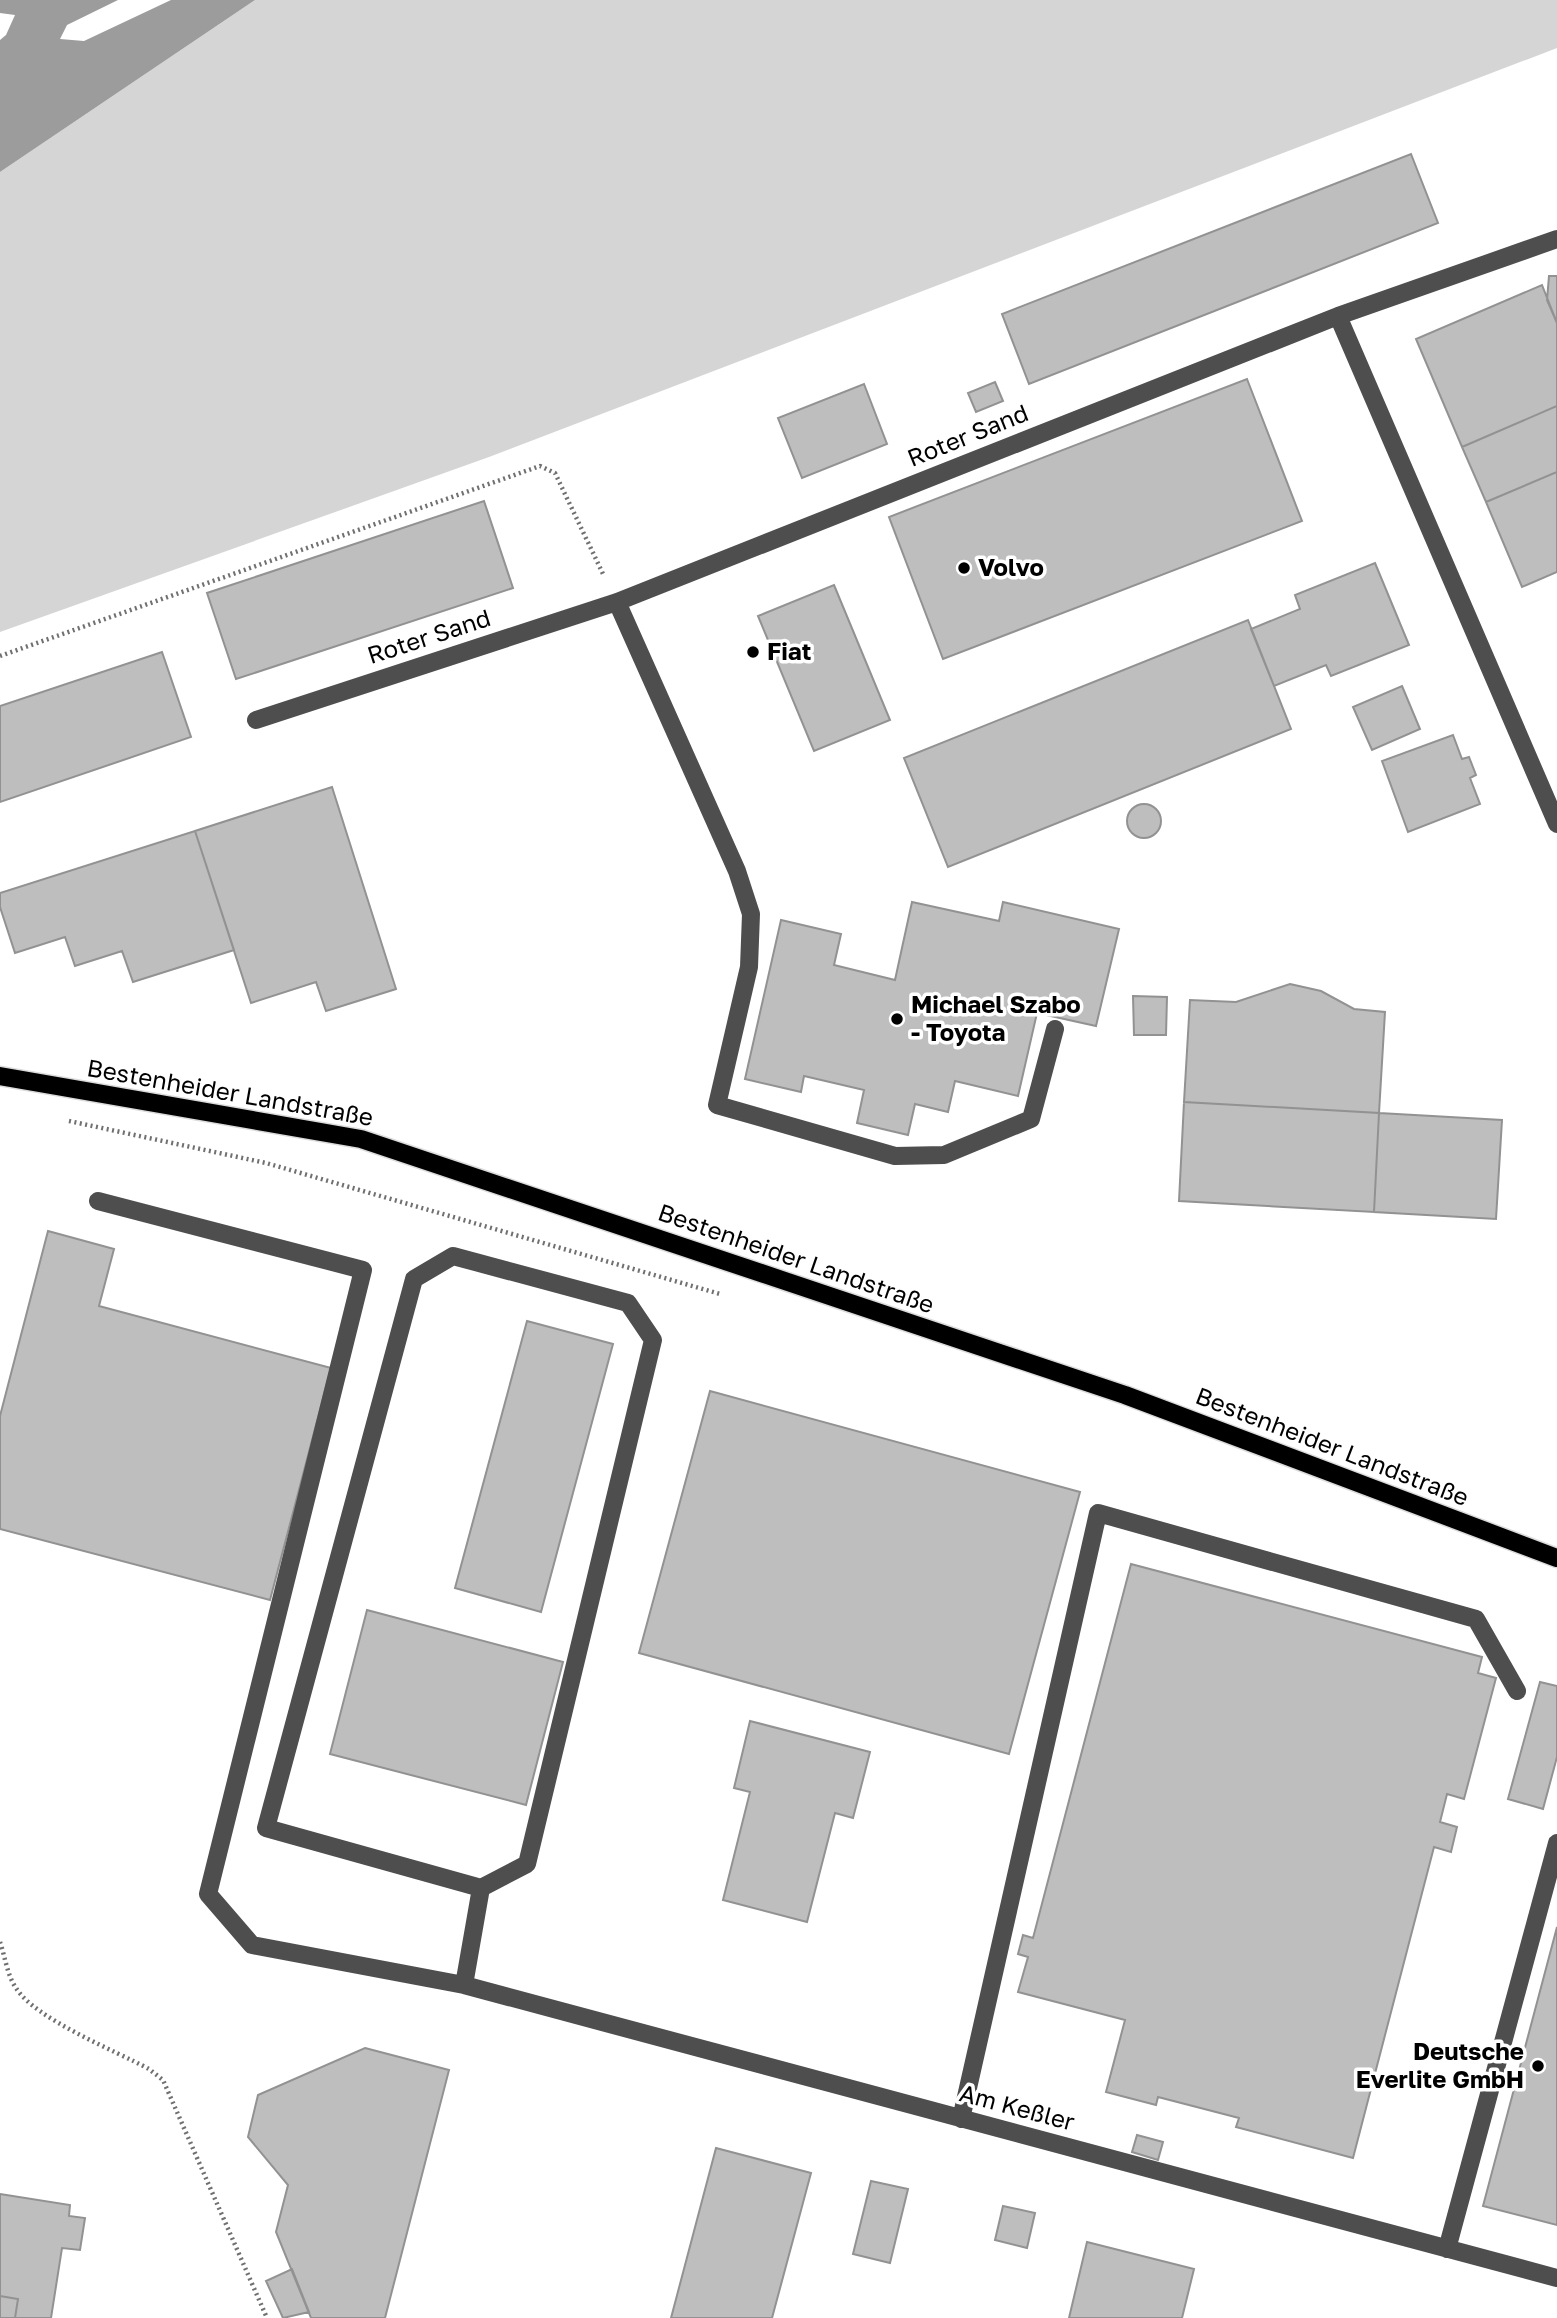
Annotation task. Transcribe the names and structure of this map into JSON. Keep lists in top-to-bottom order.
{
  "streets": {
    "main road": ["Bestenheider Landstraße"],
    "street": ["Roter Sand", "Am Keßler"]
  },
  "places": [
    "Volvo",
    "Fiat",
    "Michael Szabo - Toyota",
    "Deutsche Everlite GmbH"
  ]
}
